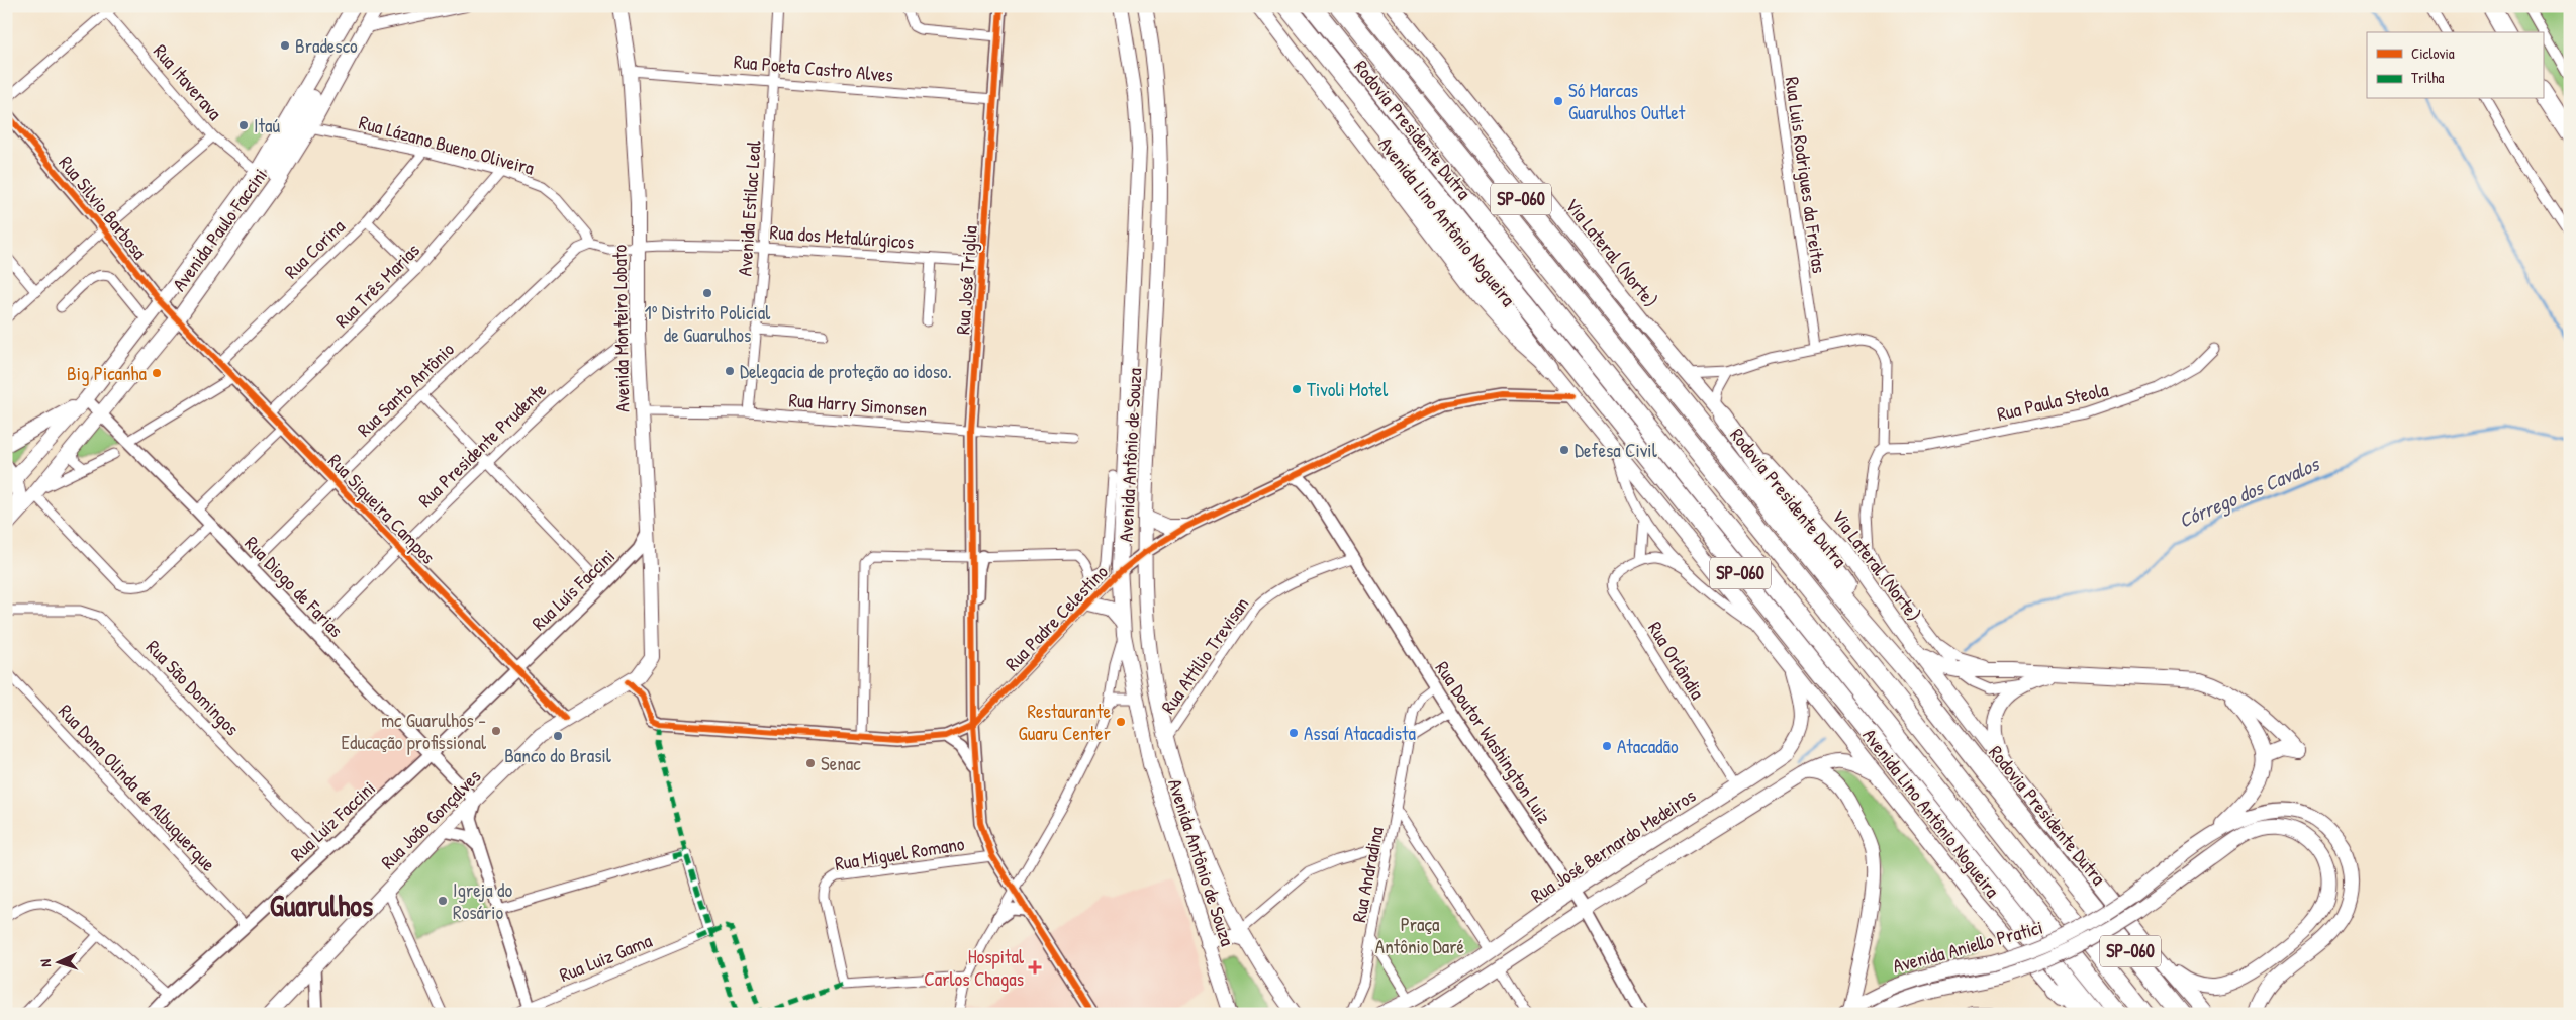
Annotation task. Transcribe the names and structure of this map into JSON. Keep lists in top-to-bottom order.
{
  "streets": {
    "highway": ["Rodovia Presidente Dutra", "SP-060"],
    "main road": [
      "Avenida Lino Antônio Nogueira",
      "Avenida Paulo Faccini",
      "Via Lateral (Norte)",
      "Avenida Monteiro Lobato",
      "Avenida Antônio de Souza",
      "Rua João Gonçalves",
      "Rua José Bernardo Medeiros",
      "Avenida Aniello Pratici"
    ],
    "street": [
      "Rua Poeta Castro Alves",
      "Rua Itaverava",
      "Rua Lázano Bueno Oliveira",
      "Rua Luis Rodrigues da Freitas",
      "Rua Silvio Barbosa",
      "Avenida Estilac Leal",
      "Rua dos Metalúrgicos",
      "Rua Corina",
      "Rua José Triglia",
      "Rua Três Marias",
      "Rua Santo Antônio",
      "Rua Paula Steola",
      "Rua Harry Simonsen",
      "Rua Presidente Prudente",
      "Rua Siqueira Campos",
      "Rua Diogo de Farias",
      "Rua Luís Faccini",
      "Rua Padre Celestino",
      "Rua Attilio Trevisan",
      "Rua Orlândia",
      "Rua São Domingos",
      "Rua Doutor Washington Luiz",
      "Rua Dona Olinda de Albuquerque",
      "Rua Luíz Faccini",
      "Rua Miguel Romano",
      "Rua Andradina",
      "Rua Luiz Gama"
    ]
  },
  "crossings": [
    ["Rua Poeta Castro Alves", "Avenida Estilac Leal"],
    ["Rua Poeta Castro Alves", "Rua José Triglia"],
    ["Rua Poeta Castro Alves", "Avenida Monteiro Lobato"],
    ["Rua Itaverava", "Avenida Paulo Faccini"],
    ["Rodovia Presidente Dutra", "SP-060"],
    ["Rua Lázano Bueno Oliveira", "Avenida Paulo Faccini"],
    ["Rua Lázano Bueno Oliveira", "Rua Corina"],
    ["Rua Lázano Bueno Oliveira", "Rua Três Marias"],
    ["Rua Lázano Bueno Oliveira", "Rua Santo Antônio"],
    ["Rua Silvio Barbosa", "Avenida Paulo Faccini"],
    ["Rua Silvio Barbosa", "Rua Siqueira Campos"],
    ["Avenida Estilac Leal", "Rua dos Metalúrgicos"],
    ["Avenida Estilac Leal", "Rua Harry Simonsen"],
    ["Avenida Lino Antônio Nogueira", "Rua Padre Celestino"],
    ["Avenida Lino Antônio Nogueira", "Rua José Bernardo Medeiros"],
    ["Avenida Paulo Faccini", "Rua Siqueira Campos"],
    ["Avenida Paulo Faccini", "Rua Diogo de Farias"],
    ["Rua dos Metalúrgicos", "Rua José Triglia"],
    ["Rua dos Metalúrgicos", "Avenida Monteiro Lobato"],
    ["Rua Corina", "Rua Siqueira Campos"],
    ["Via Lateral (Norte)", "Avenida Aniello Pratici"],
    ["Rua José Triglia", "Rua Harry Simonsen"],
    ["Rua José Triglia", "Rua Padre Celestino"],
    ["Rua José Triglia", "Rua Miguel Romano"],
    ["Rua Três Marias", "Rua Siqueira Campos"],
    ["Avenida Monteiro Lobato", "Rua Harry Simonsen"],
    ["Avenida Monteiro Lobato", "Rua Presidente Prudente"],
    ["Avenida Monteiro Lobato", "Rua Luís Faccini"],
    ["Avenida Monteiro Lobato", "Rua João Gonçalves"],
    ["Rua Santo Antônio", "Rua Siqueira Campos"],
    ["Rua Santo Antônio", "Rua Diogo de Farias"],
    ["Rua Presidente Prudente", "Rua Siqueira Campos"],
    ["Rua Presidente Prudente", "Rua Diogo de Farias"],
    ["Avenida Antônio de Souza", "Rua Padre Celestino"],
    ["Avenida Antônio de Souza", "Rua Attilio Trevisan"],
    ["Rua Siqueira Campos", "Rua Luís Faccini"],
    ["Rua Siqueira Campos", "Rua João Gonçalves"],
    ["Rua Siqueira Campos", "Rua Luíz Faccini"],
    ["Rua Diogo de Farias", "Rua João Gonçalves"],
    ["Rua Diogo de Farias", "Rua Luíz Faccini"],
    ["Rua Luís Faccini", "Rua Luíz Faccini"],
    ["Rua Padre Celestino", "Rua Doutor Washington Luiz"],
    ["Rua Padre Celestino", "Rua João Gonçalves"],
    ["Rua Attilio Trevisan", "Rua Doutor Washington Luiz"],
    ["Rua Orlândia", "Rua José Bernardo Medeiros"],
    ["Rua São Domingos", "Rua Luíz Faccini"],
    ["Rua Doutor Washington Luiz", "Rua José Bernardo Medeiros"],
    ["Rua Doutor Washington Luiz", "Rua Andradina"],
    ["Rua Dona Olinda de Albuquerque", "Rua Luíz Faccini"]
  ],
  "districts": ["Guarulhos"],
  "water": ["Córrego dos Cavalos"],
  "parks": ["Praça Antônio Daré"],
  "places": {
    "other": [
      "Bradesco",
      "Só Marcas Guarulhos Outlet",
      "Itaú",
      "1º Distrito Policial de Guarulhos",
      "Delegacia de proteção ao idoso.",
      "Big Picanha",
      "Tivoli Motel",
      "Defesa Civil",
      "Restaurante Guaru Center",
      "mc Guarulhos - Educação profissional",
      "Assaí Atacadista",
      "Banco do Brasil",
      "Atacadão",
      "Senac",
      "Igreja do Rosário"
    ],
    "health": ["Hospital Carlos Chagas"]
  },
  "legend": ["Ciclovia", "Trilha"],
  "north": "left"
}
